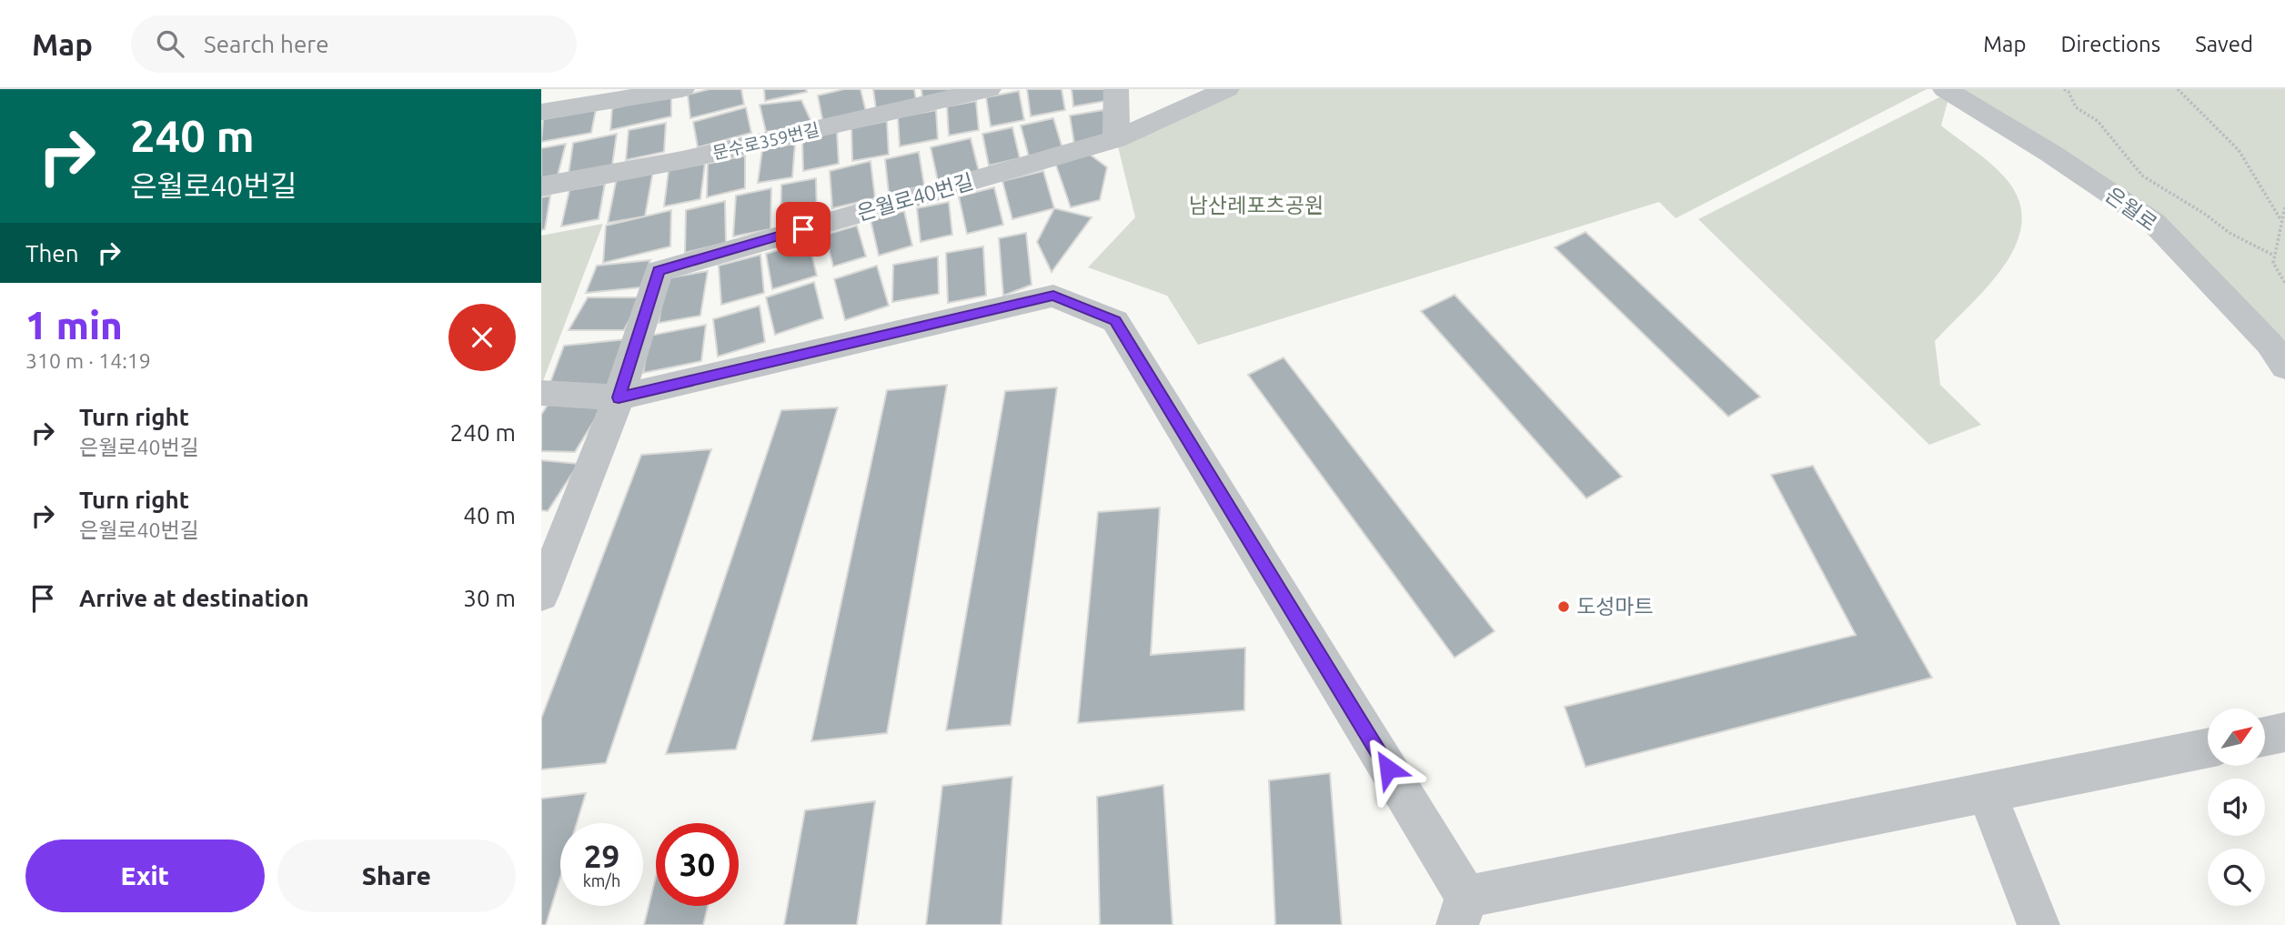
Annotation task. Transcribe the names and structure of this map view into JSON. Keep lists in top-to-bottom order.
{
  "streets": {
    "street": ["문수로359번길", "은월로40번길", "은월로"]
  },
  "parks": ["남산레포츠공원"],
  "places": ["도성마트"],
  "north": "top right",
  "page": {
    "header": "Map",
    "search": "Search here",
    "nav": ["Map", "Directions", "Saved"],
    "turn": ["240 m", "은월로40번길"],
    "then": "Then",
    "heading": ["1 min", "310 m · 14:19"],
    "list": [
      {
        "name": "Turn right",
        "note": "은월로40번길",
        "value": "240 m"
      },
      {
        "name": "Turn right",
        "note": "은월로40번길",
        "value": "40 m"
      },
      {
        "name": "Arrive at destination",
        "value": "30 m"
      }
    ],
    "speed": "29 km/h",
    "limit": "30",
    "buttons": ["Exit", "Share"]
  }
}
